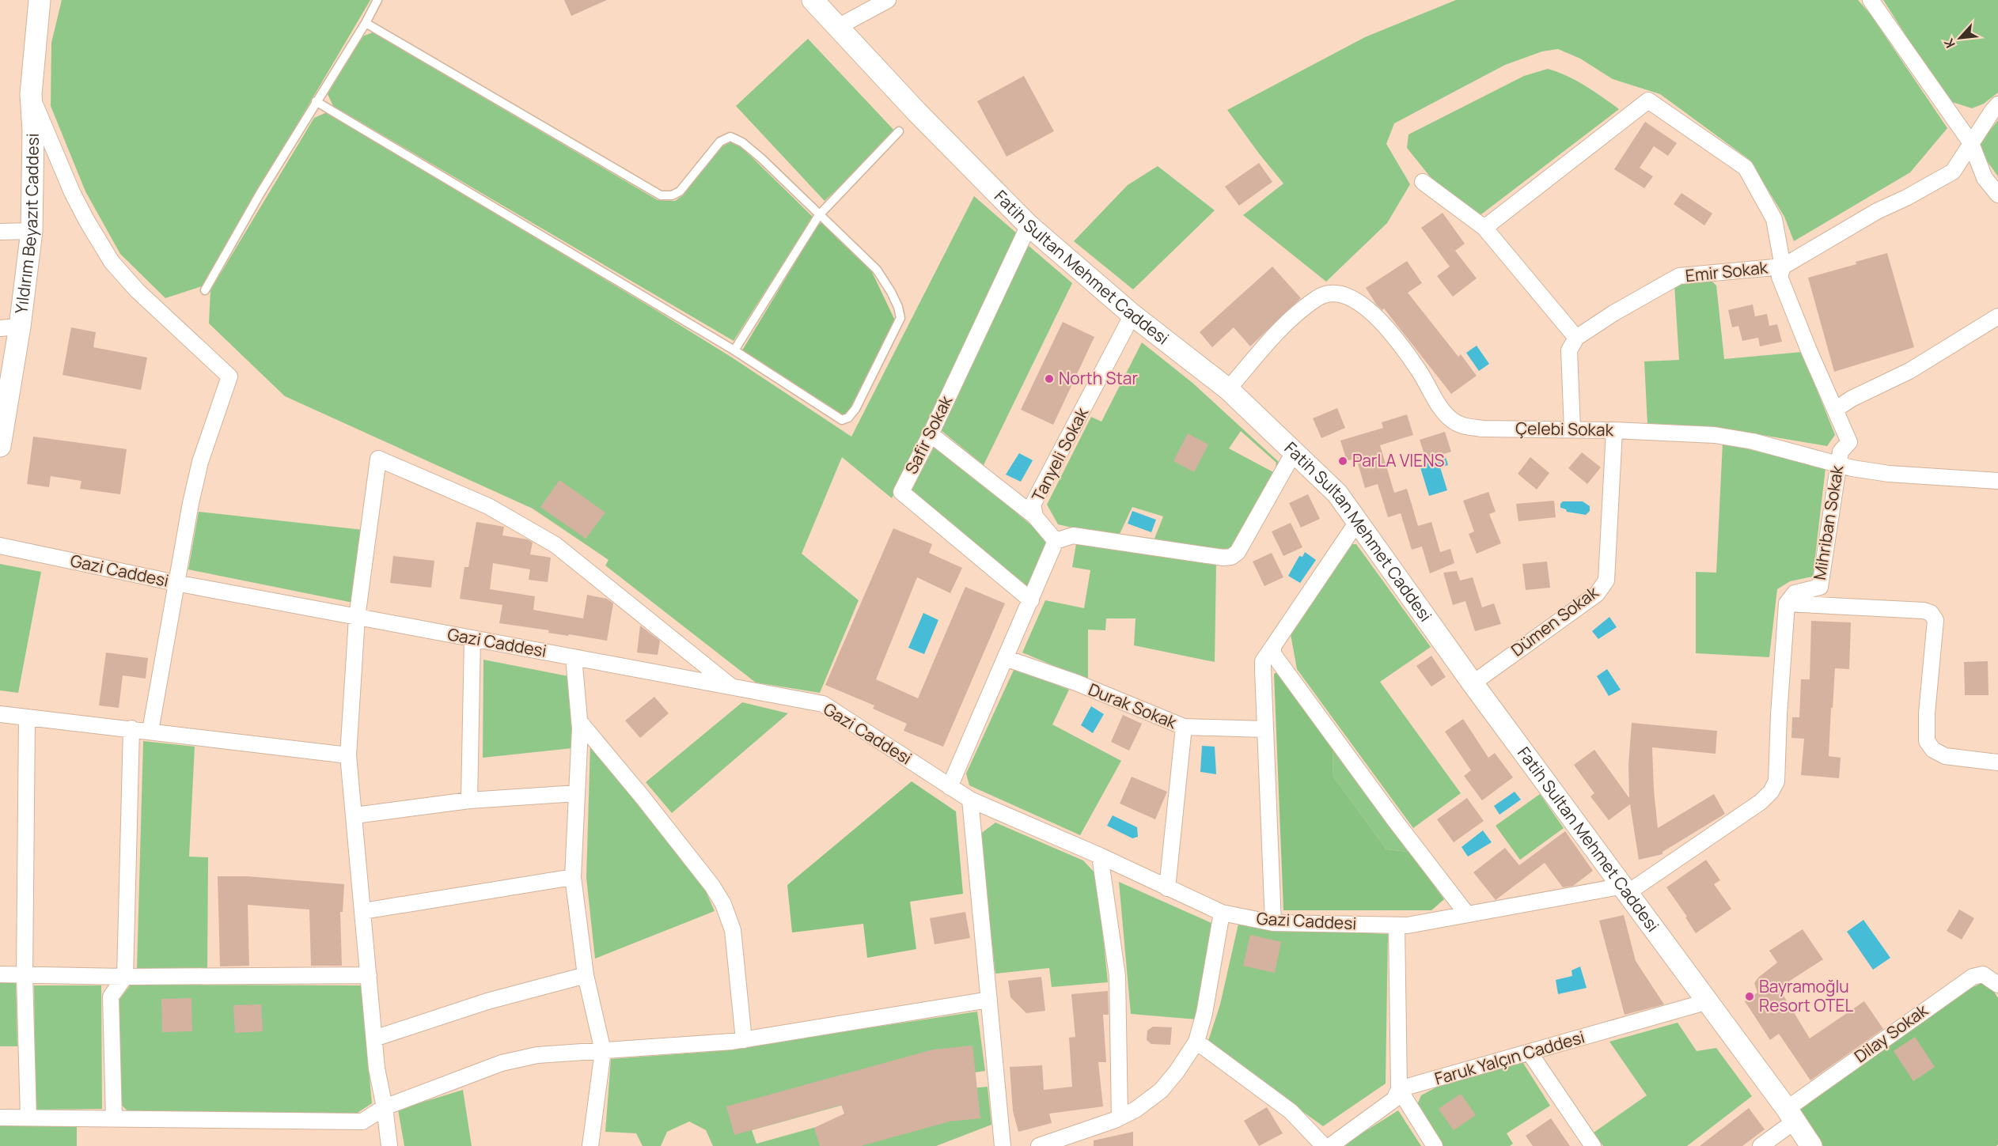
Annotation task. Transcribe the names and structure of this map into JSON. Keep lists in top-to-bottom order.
{
  "streets": {
    "street": [
      "Yıldırım Beyazıt Caddesi",
      "Fatih Sultan Mehmet Caddesi",
      "Emir Sokak",
      "Çelebi Sokak",
      "Safir Sokak",
      "Tanyeli Sokak",
      "Mihriban Sokak",
      "Gazi Caddesi",
      "Dümen Sokak",
      "Durak Sokak",
      "Dilay Sokak",
      "Faruk Yalçın Caddesi"
    ]
  },
  "crossings": [
    ["Fatih Sultan Mehmet Caddesi", "Çelebi Sokak"],
    ["Fatih Sultan Mehmet Caddesi", "Safir Sokak"],
    ["Fatih Sultan Mehmet Caddesi", "Tanyeli Sokak"],
    ["Fatih Sultan Mehmet Caddesi", "Gazi Caddesi"],
    ["Fatih Sultan Mehmet Caddesi", "Dümen Sokak"],
    ["Fatih Sultan Mehmet Caddesi", "Dilay Sokak"],
    ["Fatih Sultan Mehmet Caddesi", "Faruk Yalçın Caddesi"],
    ["Emir Sokak", "Mihriban Sokak"],
    ["Çelebi Sokak", "Mihriban Sokak"],
    ["Çelebi Sokak", "Dümen Sokak"]
  ],
  "places": ["North Star", "ParLA VIENS", "Bayramoğlu Resort OTEL"],
  "north": "bottom left"
}
